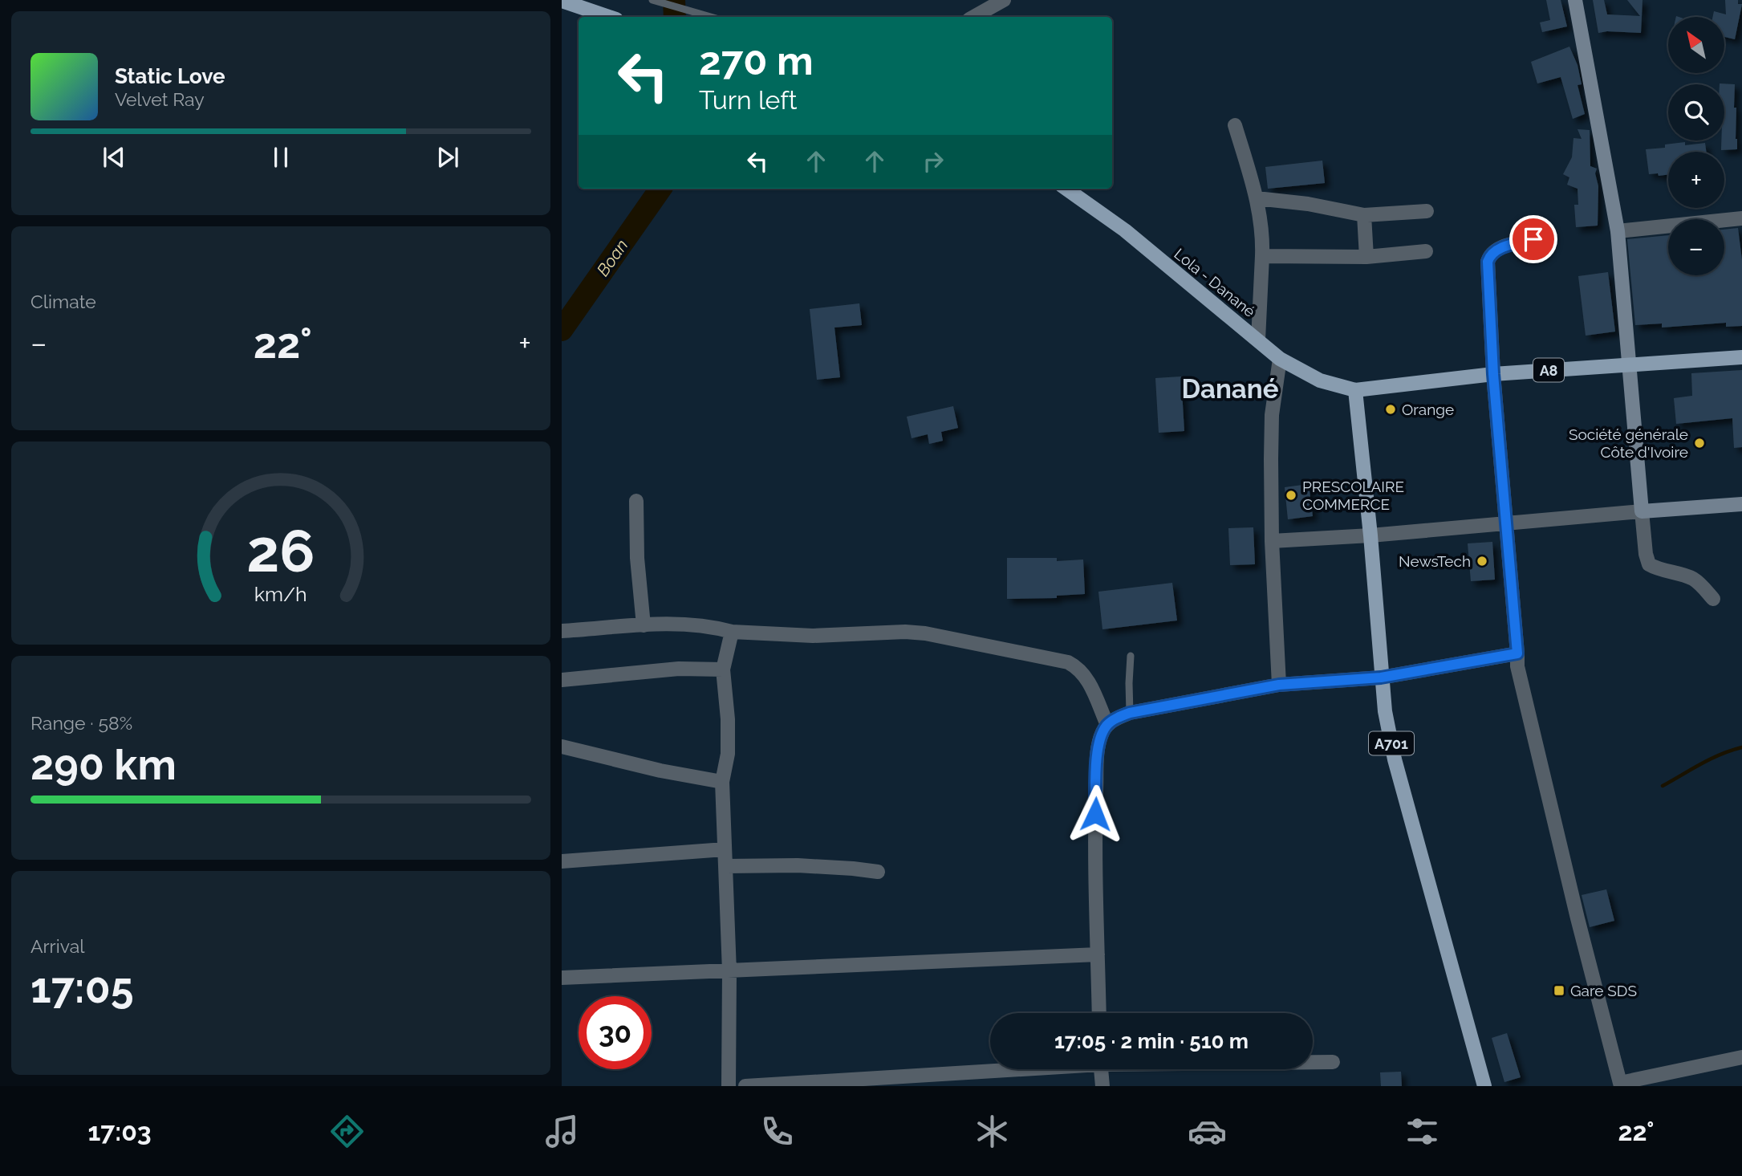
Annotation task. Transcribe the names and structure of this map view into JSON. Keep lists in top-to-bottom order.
{
  "streets": {
    "main road": ["Lola - Danané", "A8", "A701"]
  },
  "crossings": [
    ["Lola - Danané", "A8"],
    ["Lola - Danané", "A701"],
    ["A8", "A701"]
  ],
  "districts": ["Danané"],
  "water": ["Boan"],
  "places": {
    "other": [
      "Orange",
      "Société générale Côte d'Ivoire",
      "PRESCOLAIRE COMMERCE",
      "NewsTech"
    ],
    "transit": ["Gare SDS"]
  },
  "north": "top left",
  "page": {
    "map_buttons": ["+", "−"],
    "turn": ["270 m", "Turn left"],
    "song": ["Static Love", "Velvet Ray"],
    "tile": [
      "Climate",
      ["Range · 58%", "290 km"],
      ["Arrival", "17:05"]
    ],
    "heat": ["−", "22°", "+"],
    "limit": "30",
    "trip": "17:05 · 2 min · 510 m",
    "tabs": ["17:03", "22°"],
    "gauge": ["26", "km/h"]
  }
}
